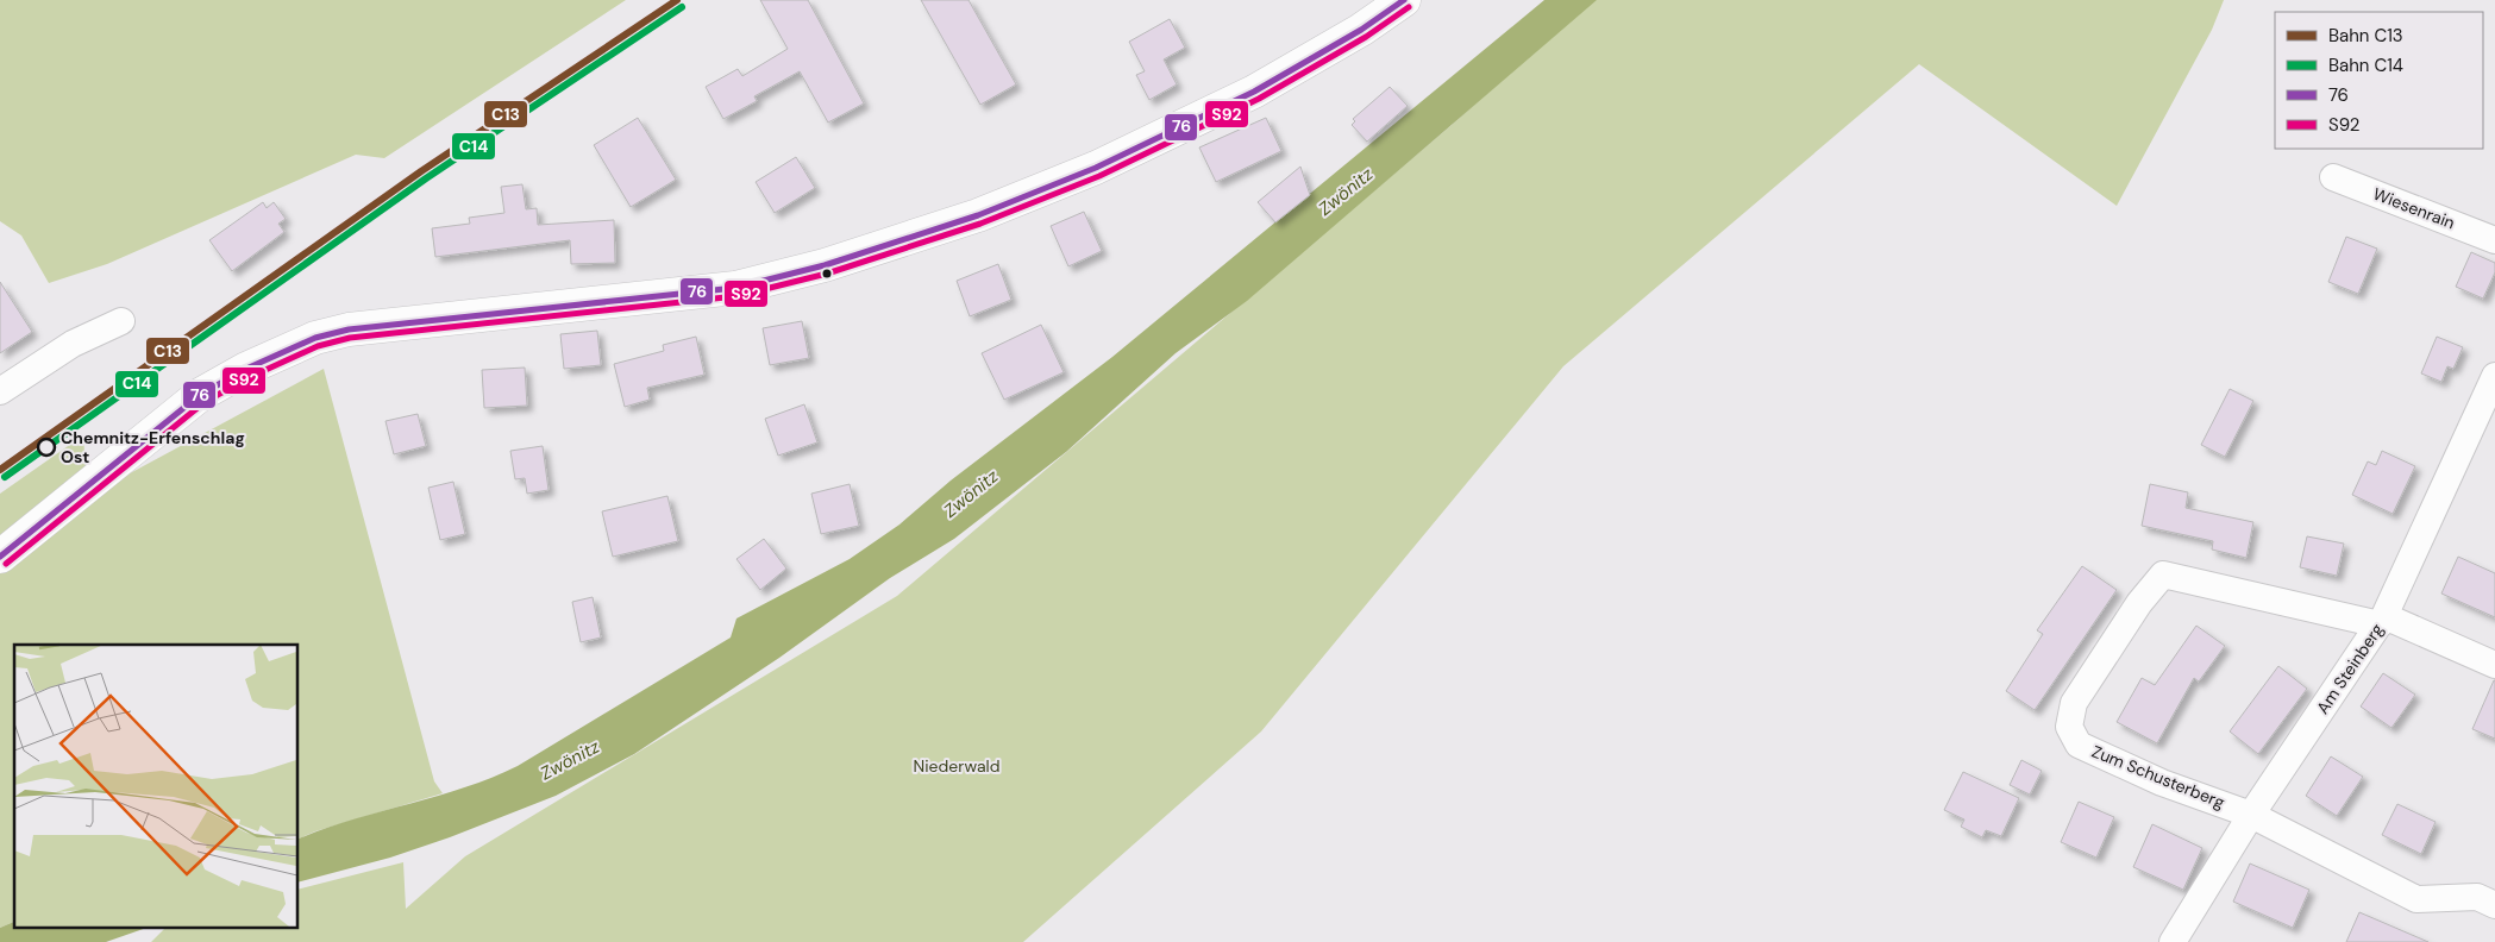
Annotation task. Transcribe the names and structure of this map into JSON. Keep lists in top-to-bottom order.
{
  "streets": {
    "street": ["Wiesenrain", "Am Steinberg", "Zum Schusterberg"]
  },
  "crossings": [
    ["Am Steinberg", "Zum Schusterberg"]
  ],
  "water": ["Zwönitz"],
  "parks": ["Niederwald"],
  "places": ["Chemnitz-Erfenschlag Ost"],
  "lines": [
    "rail line C13",
    "transit line 76",
    "rail line C14",
    "transit line S92"
  ],
  "legend": [
    "Bahn C13",
    "Bahn C14",
    "76",
    "S92"
  ]
}
